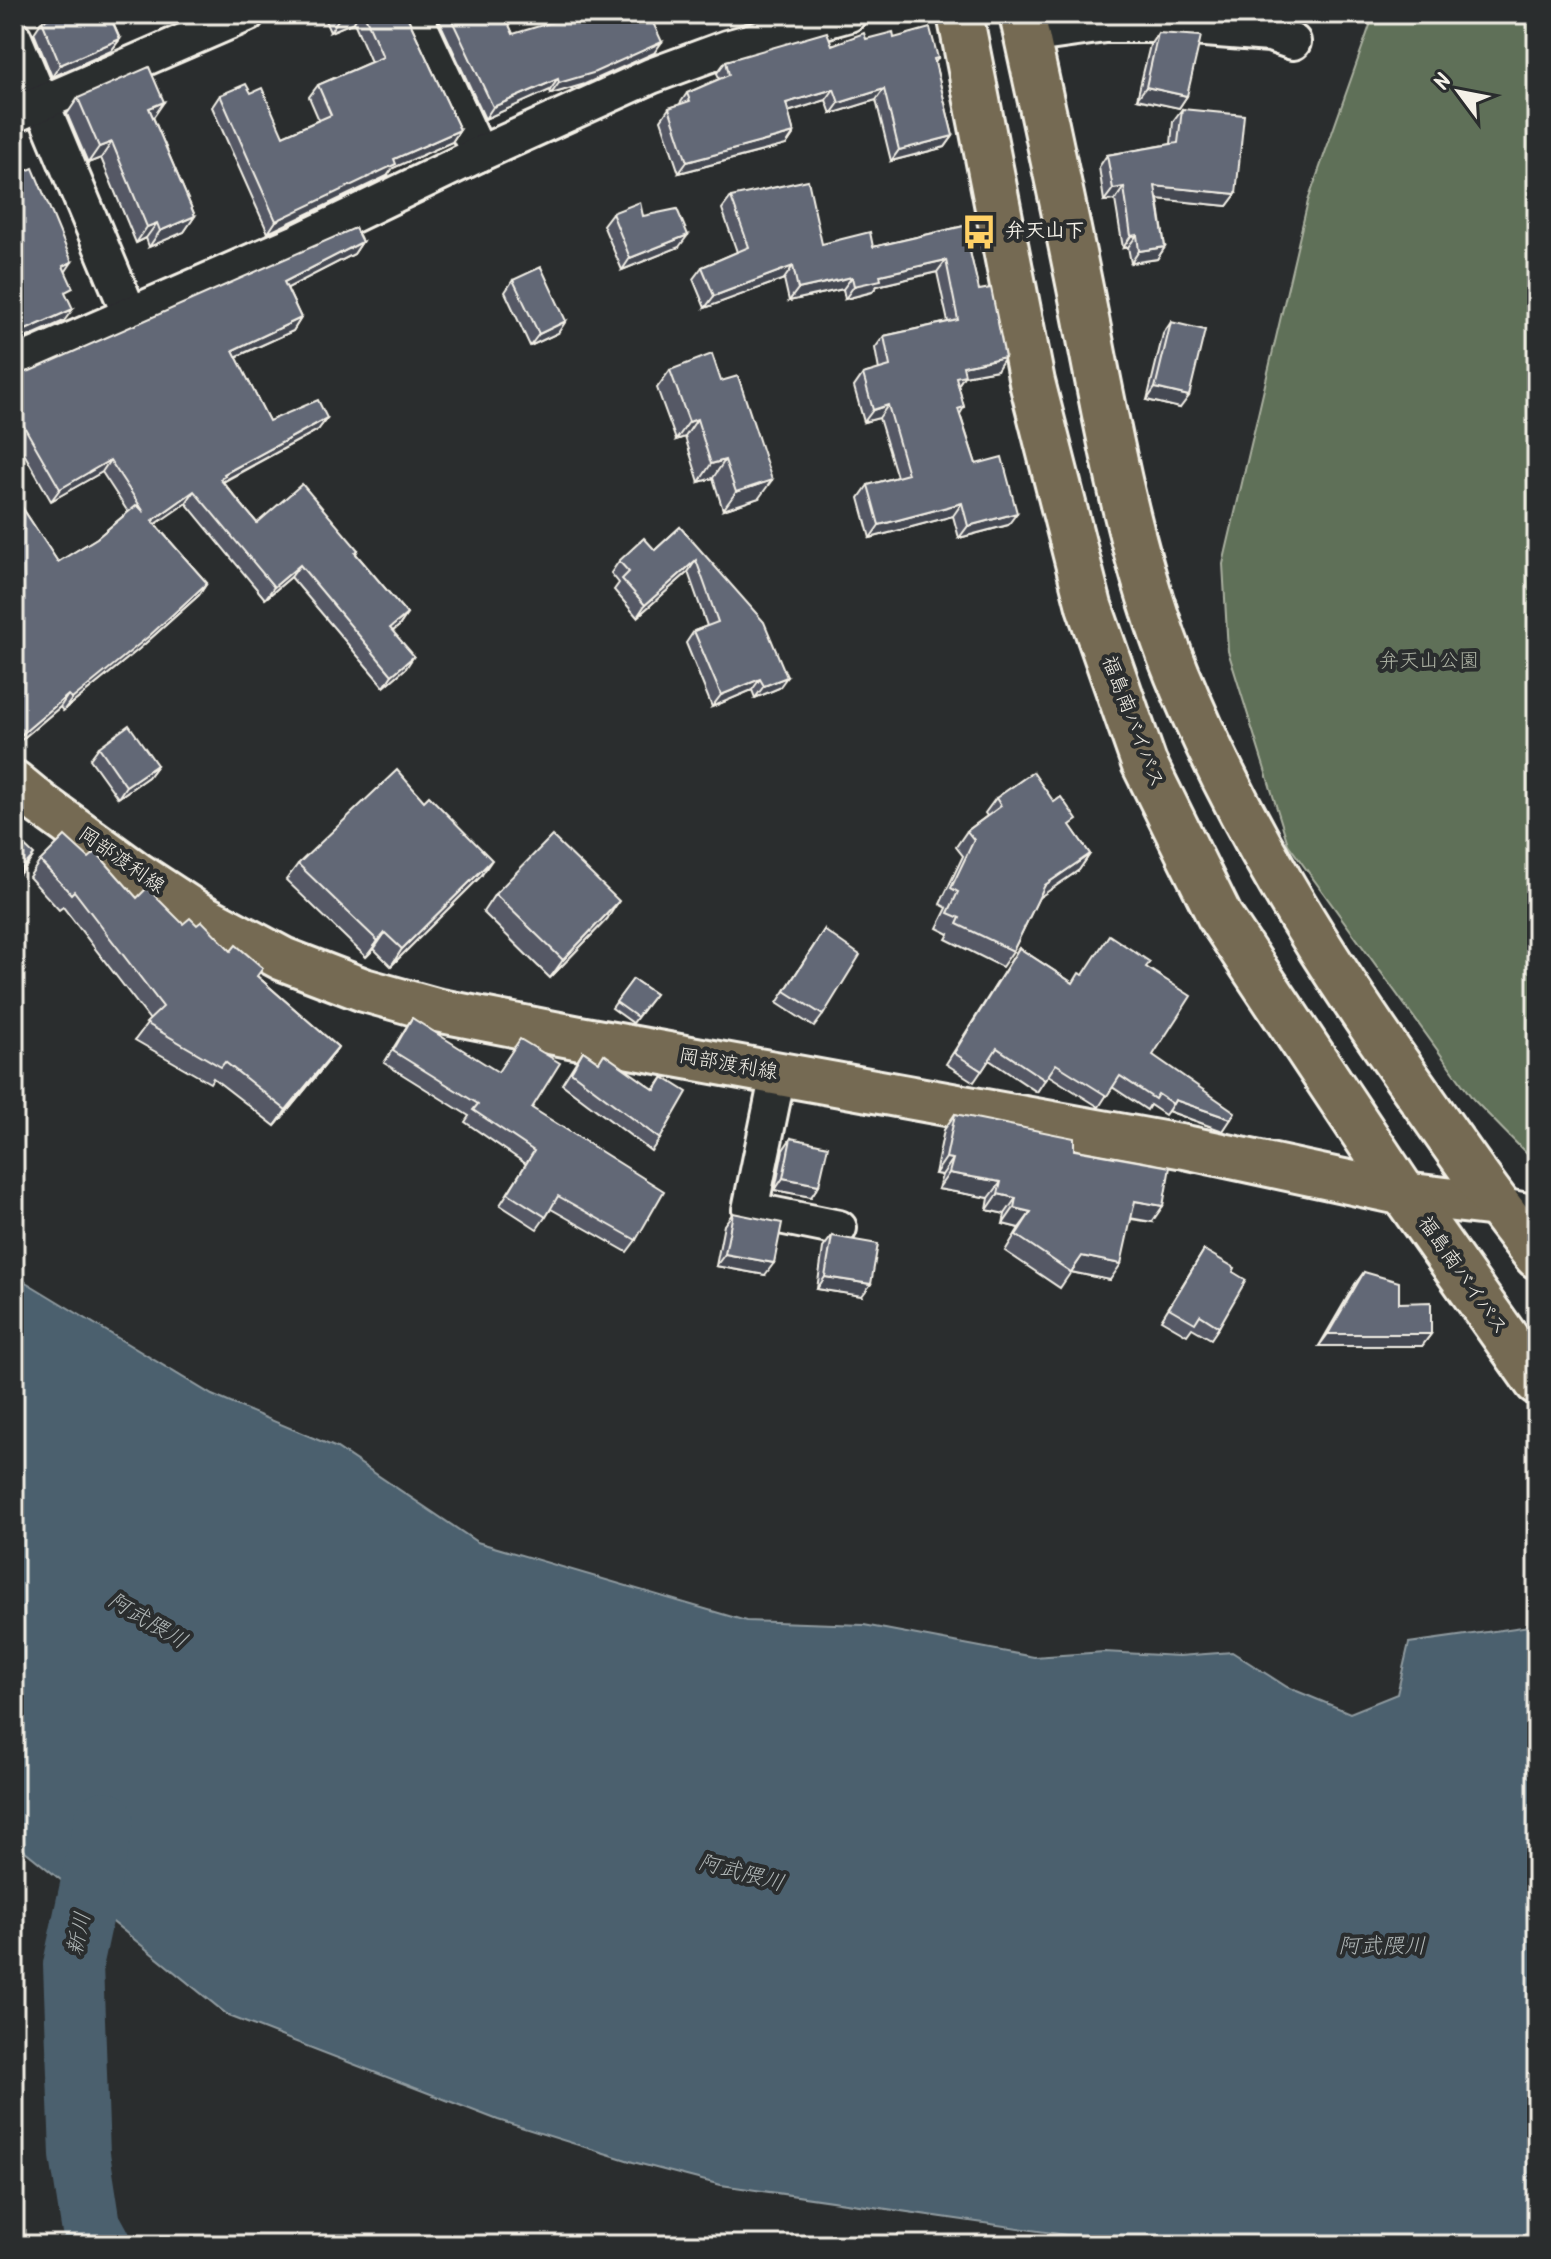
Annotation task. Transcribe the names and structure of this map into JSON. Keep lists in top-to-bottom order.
{
  "streets": {
    "highway": ["福島南バイパス"],
    "main road": ["岡部渡利線"]
  },
  "crossings": [
    ["福島南バイパス", "岡部渡利線"]
  ],
  "water": ["阿武隈川", "新川"],
  "parks": ["弁天山公園"],
  "places": {
    "bus stop": ["弁天山下"]
  },
  "north": "top left"
}
